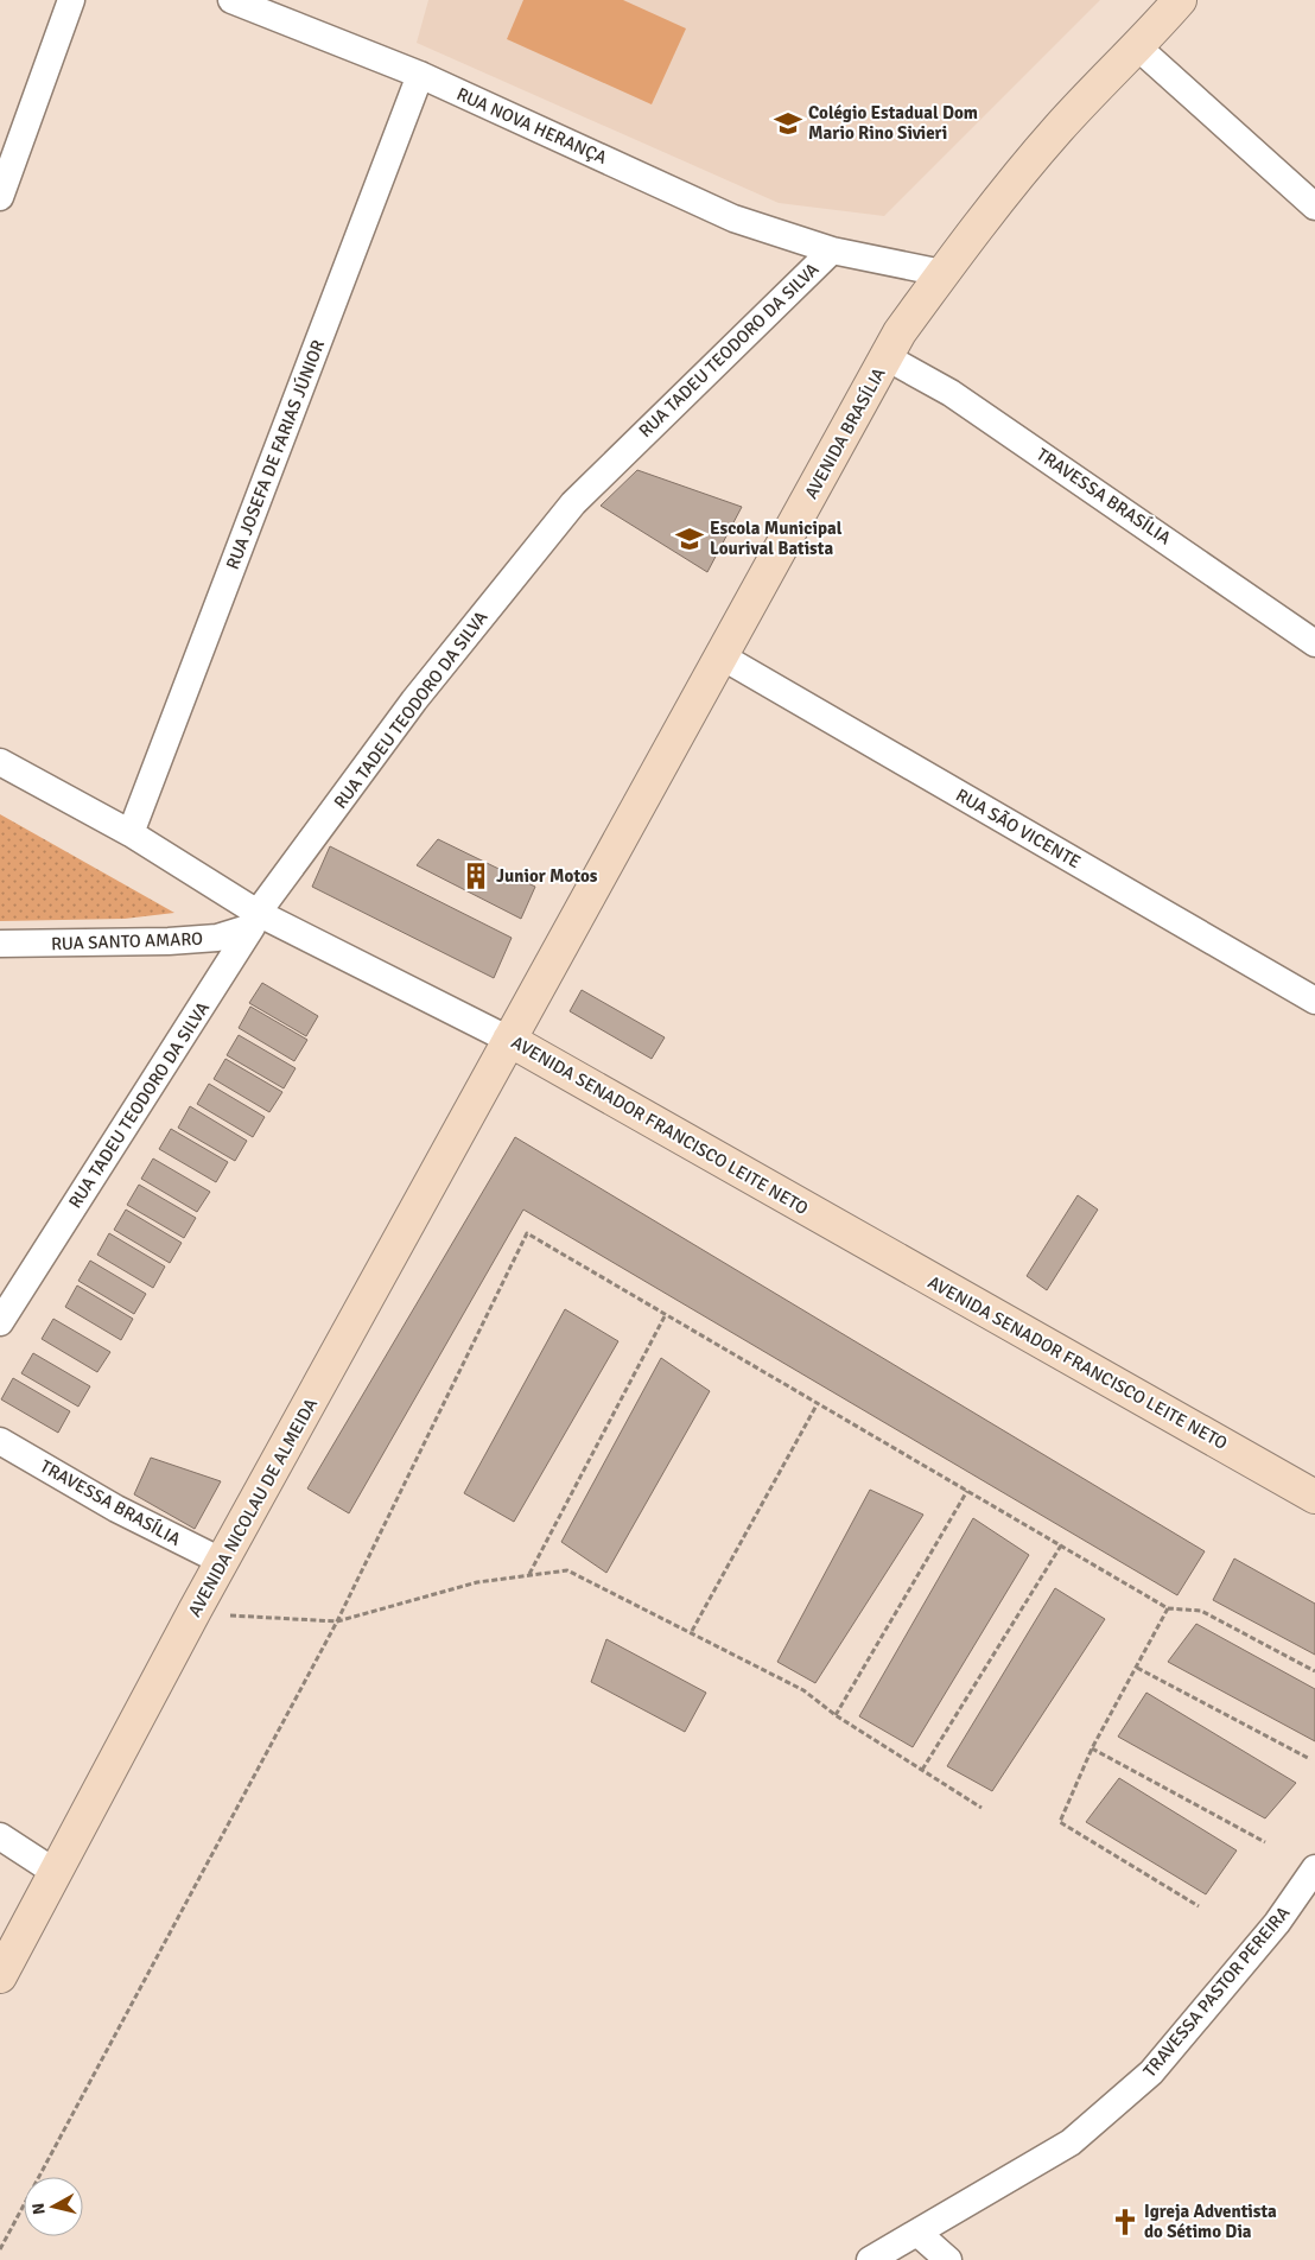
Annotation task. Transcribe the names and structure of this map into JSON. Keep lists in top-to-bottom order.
{
  "streets": {
    "main road": ["AVENIDA BRASÍLIA", "AVENIDA SENADOR FRANCISCO LEITE NETO", "AVENIDA NICOLAU DE ALMEIDA"],
    "street": [
      "RUA NOVA HERANÇA",
      "RUA TADEU TEODORO DA SILVA",
      "RUA JOSEFA DE FARIAS JÚNIOR",
      "TRAVESSA BRASÍLIA",
      "RUA SÃO VICENTE",
      "RUA SANTO AMARO",
      "TRAVESSA PASTOR PEREIRA"
    ]
  },
  "crossings": [
    ["RUA NOVA HERANÇA", "RUA TADEU TEODORO DA SILVA"],
    ["RUA NOVA HERANÇA", "RUA JOSEFA DE FARIAS JÚNIOR"],
    ["RUA TADEU TEODORO DA SILVA", "AVENIDA BRASÍLIA"],
    ["RUA TADEU TEODORO DA SILVA", "RUA SANTO AMARO"],
    ["RUA TADEU TEODORO DA SILVA", "AVENIDA SENADOR FRANCISCO LEITE NETO"],
    ["AVENIDA BRASÍLIA", "TRAVESSA BRASÍLIA"],
    ["AVENIDA BRASÍLIA", "RUA SÃO VICENTE"],
    ["AVENIDA BRASÍLIA", "AVENIDA SENADOR FRANCISCO LEITE NETO"],
    ["AVENIDA BRASÍLIA", "AVENIDA NICOLAU DE ALMEIDA"],
    ["RUA JOSEFA DE FARIAS JÚNIOR", "AVENIDA SENADOR FRANCISCO LEITE NETO"],
    ["TRAVESSA BRASÍLIA", "AVENIDA NICOLAU DE ALMEIDA"],
    ["RUA SANTO AMARO", "AVENIDA SENADOR FRANCISCO LEITE NETO"],
    ["AVENIDA SENADOR FRANCISCO LEITE NETO", "AVENIDA NICOLAU DE ALMEIDA"]
  ],
  "places": {
    "school or university": ["Colégio Estadual Dom Mario Rino Sivieri", "Escola Municipal Lourival Batista"],
    "building": ["Junior Motos"],
    "church": ["Igreja Adventista do Sétimo Dia"]
  },
  "north": "left"
}
